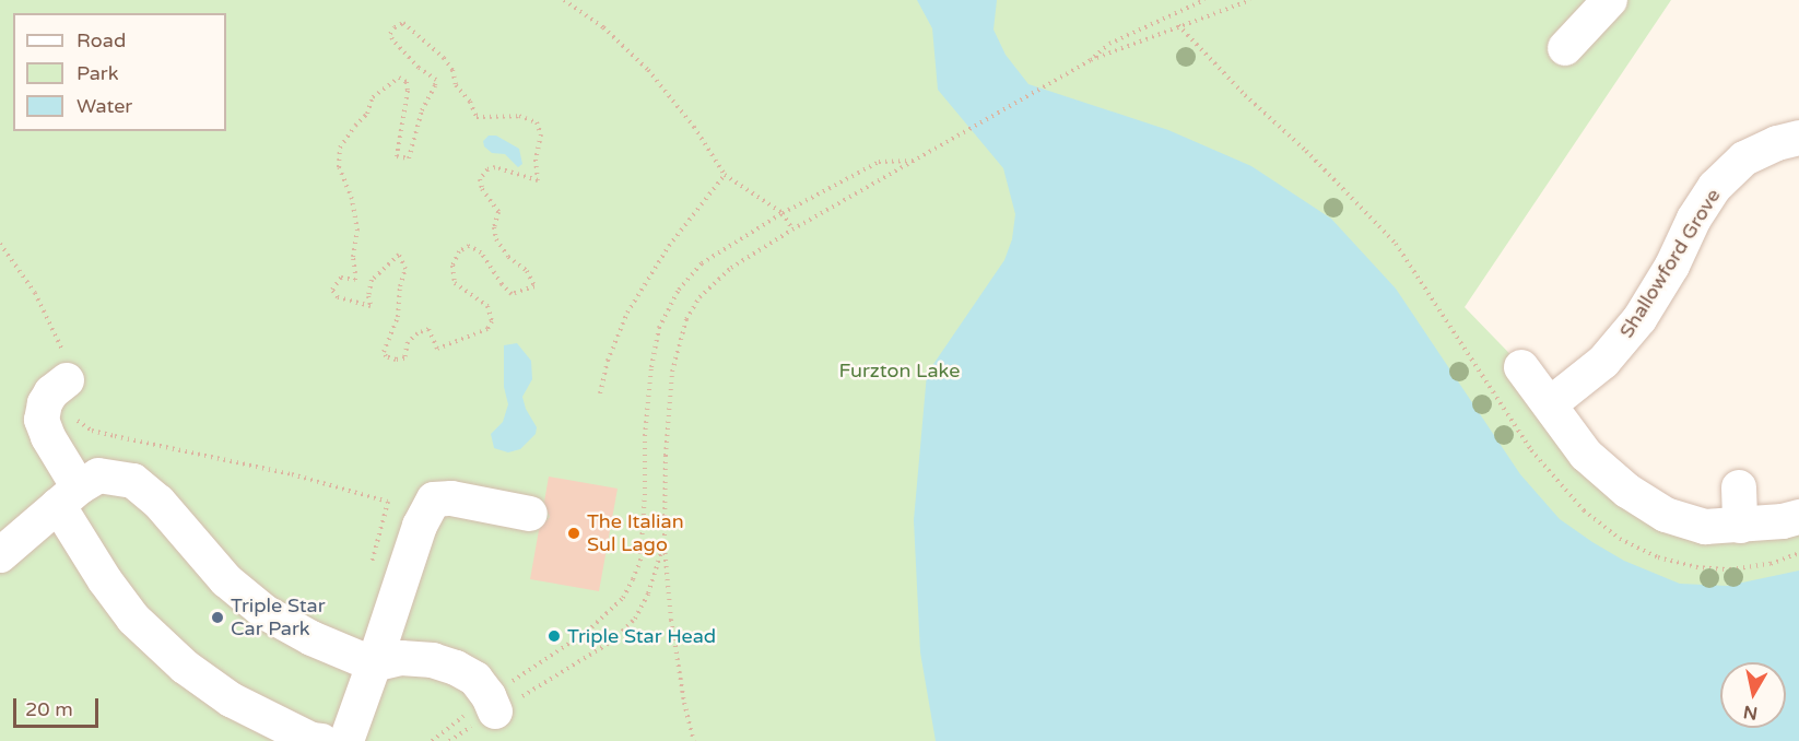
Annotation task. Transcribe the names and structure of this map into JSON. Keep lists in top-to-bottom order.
{
  "streets": {
    "street": ["Shallowford Grove"]
  },
  "parks": ["Furzton Lake"],
  "places": ["The Italian Sul Lago", "Triple Star Car Park", "Triple Star Head"],
  "legend": ["Road", "Park", "Water"],
  "scale_bar": "20 m",
  "north": "bottom"
}
